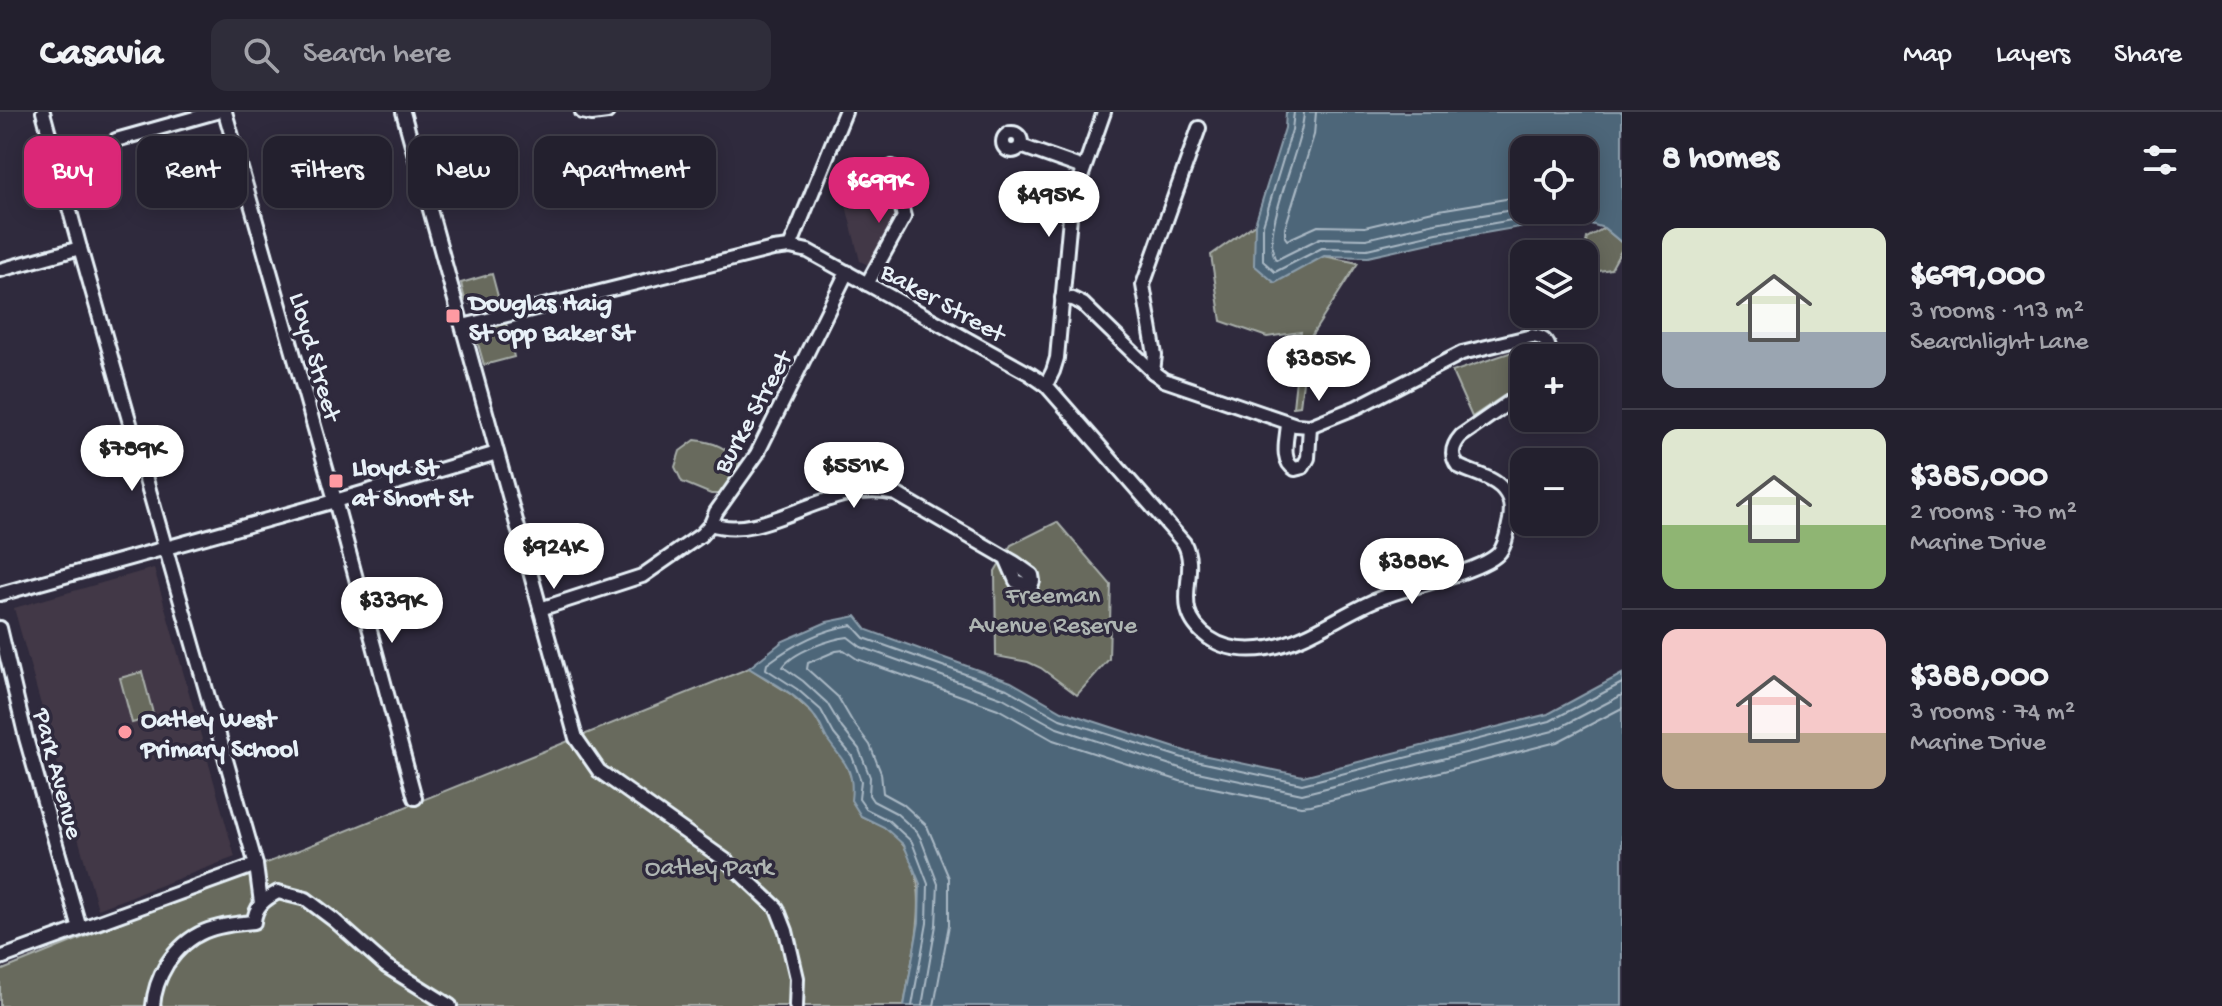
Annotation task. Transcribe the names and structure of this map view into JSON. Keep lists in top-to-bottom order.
{
  "streets": {
    "street": [
      "Baker Street",
      "Lloyd Street",
      "Burke Street",
      "Park Avenue"
    ]
  },
  "crossings": [
    ["Baker Street", "Burke Street"]
  ],
  "parks": ["Freeman Avenue Reserve", "Oatley Park"],
  "places": {
    "transit": ["Douglas Haig St opp Baker St", "Lloyd St at Short St"],
    "other": ["Oatley West Primary School"]
  },
  "page": {
    "header": "Casavia",
    "search": "Search here",
    "nav": ["Map", "Layers", "Share"],
    "heading": "8 homes",
    "map_buttons": ["+", "−"],
    "chip": [
      "Buy",
      "Rent",
      "Filters",
      "New",
      "Apartment"
    ],
    "price": [
      "$699K",
      "$495K",
      "$385K",
      "$789K",
      "$551K",
      "$924K",
      "$388K",
      "$339K"
    ],
    "list": [
      {
        "name": "$699,000",
        "note": "3 rooms · 113 m² · Searchlight Lane"
      },
      {
        "name": "$385,000",
        "note": "2 rooms · 70 m² · Marine Drive"
      },
      {
        "name": "$388,000",
        "note": "3 rooms · 74 m² · Marine Drive"
      }
    ]
  }
}
